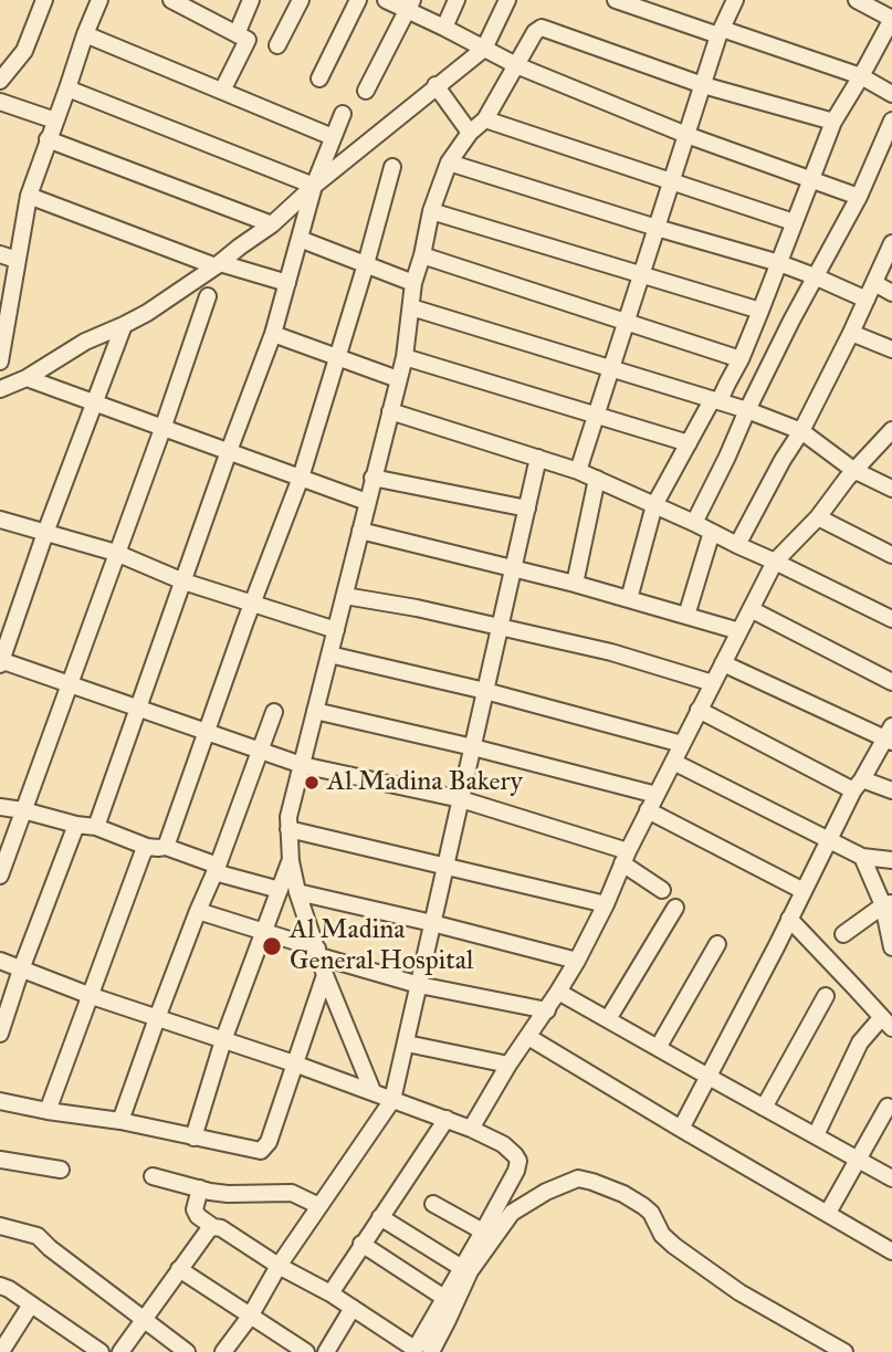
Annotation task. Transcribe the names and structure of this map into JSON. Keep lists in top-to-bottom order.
{
  "places": ["Al Madina Bakery", "Al Madina General Hospital"]
}
